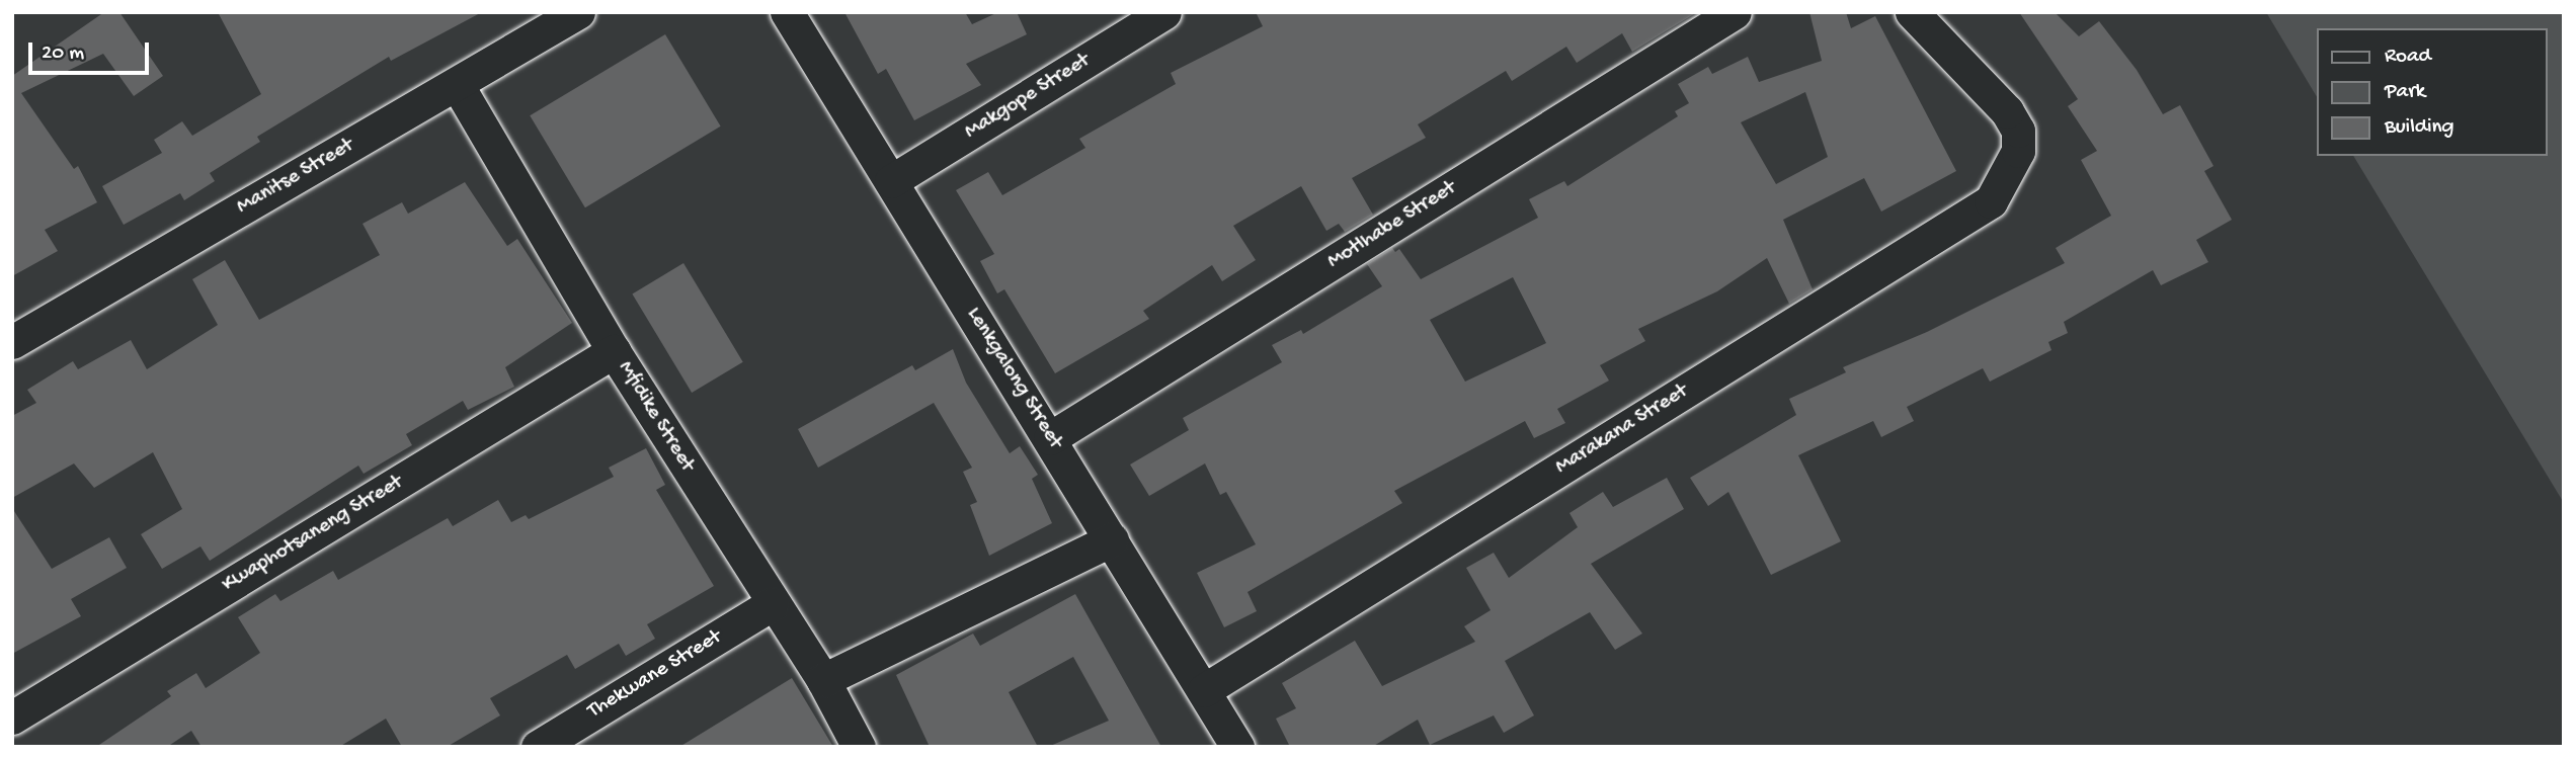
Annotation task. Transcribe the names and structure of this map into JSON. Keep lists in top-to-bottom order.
{
  "streets": {
    "street": [
      "Makgope Street",
      "Manitse Street",
      "Motlhabe Street",
      "Lenkgalong Street",
      "Mfidike Street",
      "Marakana Street",
      "Kwaphotsaneng Street",
      "Thekwane Street"
    ]
  },
  "crossings": [
    ["Makgope Street", "Lenkgalong Street"],
    ["Manitse Street", "Mfidike Street"],
    ["Motlhabe Street", "Lenkgalong Street"],
    ["Lenkgalong Street", "Marakana Street"],
    ["Mfidike Street", "Kwaphotsaneng Street"],
    ["Mfidike Street", "Thekwane Street"]
  ],
  "legend": ["Road", "Park", "Building"],
  "scale_bar": "20 m"
}
